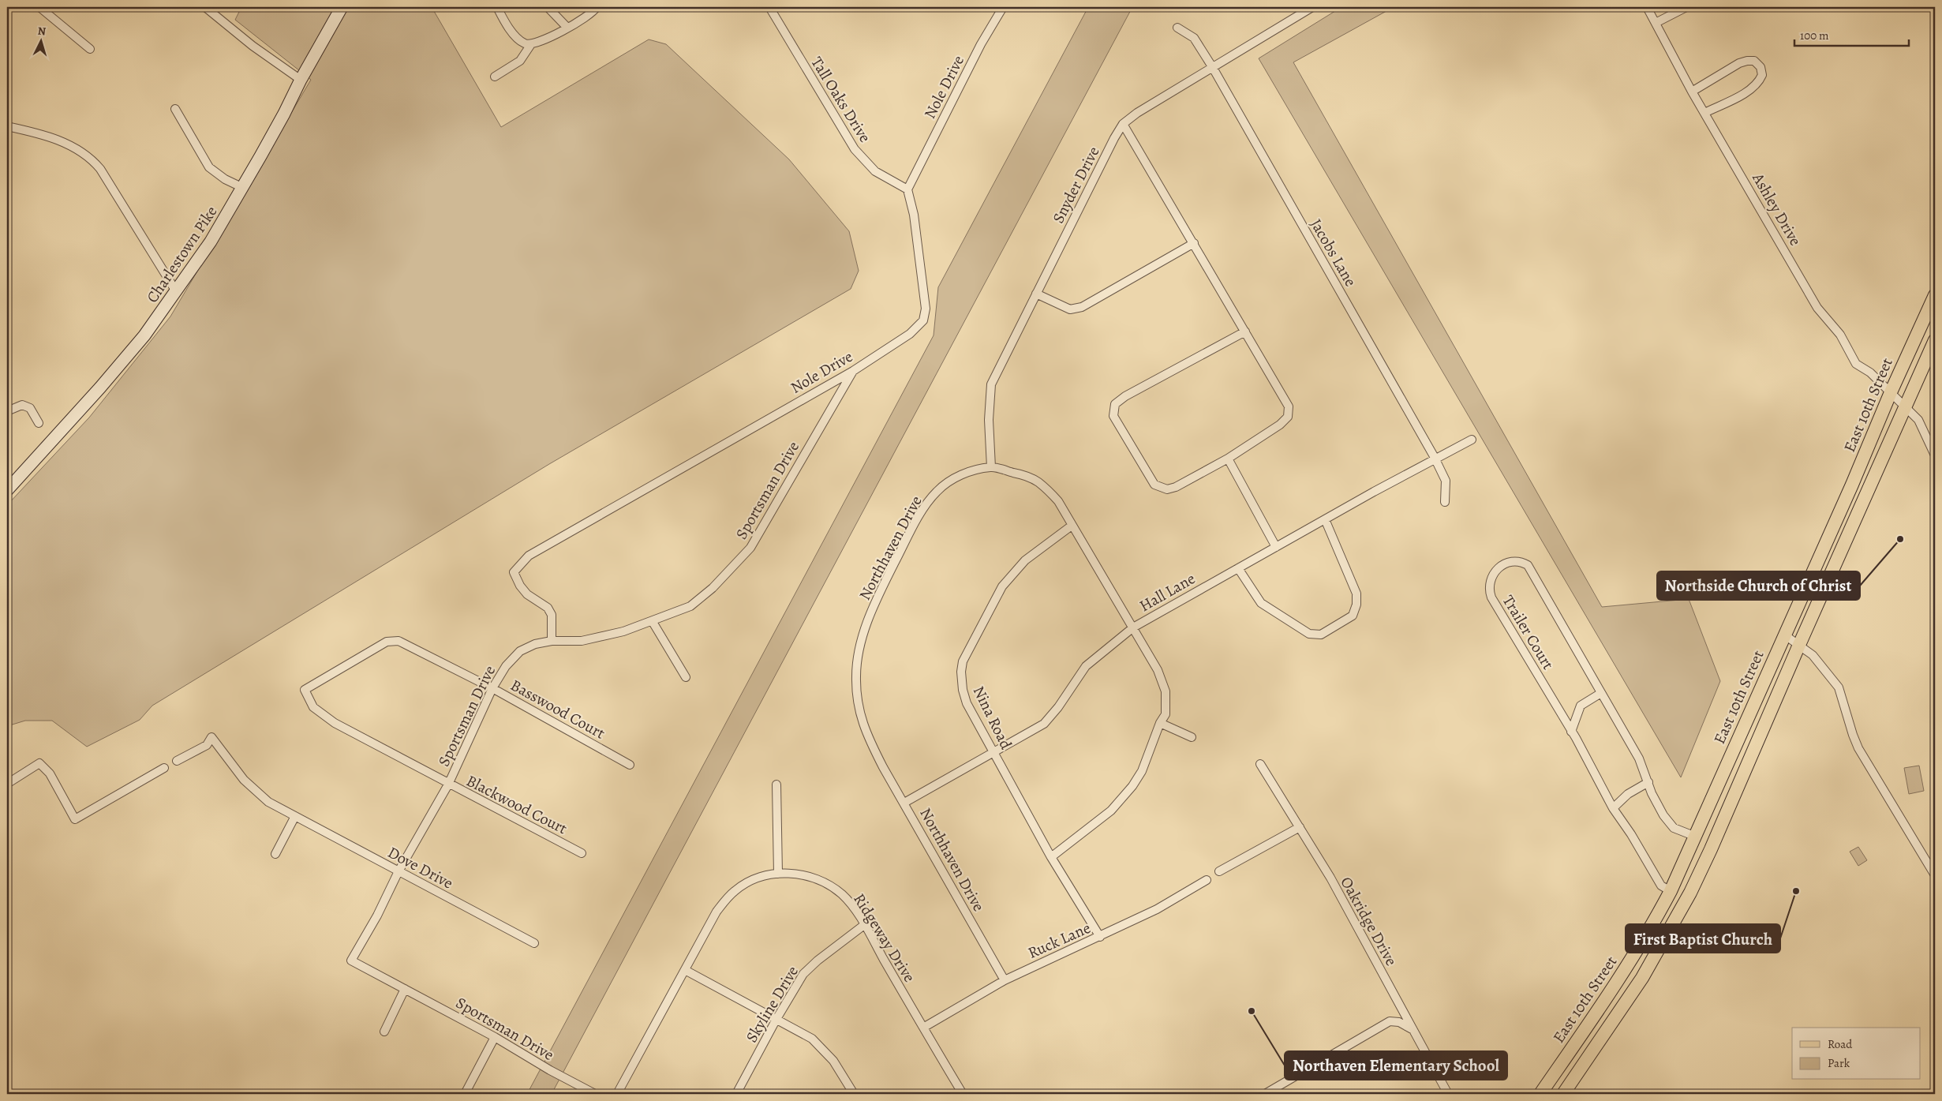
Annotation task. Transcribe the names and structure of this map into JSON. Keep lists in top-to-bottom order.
{
  "streets": {
    "main road": ["East 10th Street"],
    "street": [
      "Nole Drive",
      "Tall Oaks Drive",
      "Snyder Drive",
      "Ashley Drive",
      "Jacobs Lane",
      "Charlestown Pike",
      "Sportsman Drive",
      "Northhaven Drive",
      "Hall Lane",
      "Trailer Court",
      "Basswood Court",
      "Nina Road",
      "Blackwood Court",
      "Dove Drive",
      "Oakridge Drive",
      "Ridgeway Drive",
      "Ruck Lane",
      "Skyline Drive"
    ]
  },
  "crossings": [
    ["Nole Drive", "Tall Oaks Drive"],
    ["Nole Drive", "Sportsman Drive"],
    ["Snyder Drive", "Jacobs Lane"],
    ["Snyder Drive", "Northhaven Drive"],
    ["Ashley Drive", "East 10th Street"],
    ["Jacobs Lane", "Hall Lane"],
    ["East 10th Street", "Trailer Court"],
    ["Sportsman Drive", "Basswood Court"],
    ["Sportsman Drive", "Blackwood Court"],
    ["Sportsman Drive", "Dove Drive"],
    ["Northhaven Drive", "Hall Lane"],
    ["Northhaven Drive", "Nina Road"],
    ["Northhaven Drive", "Ruck Lane"],
    ["Hall Lane", "Nina Road"],
    ["Basswood Court", "Blackwood Court"],
    ["Nina Road", "Ruck Lane"],
    ["Ridgeway Drive", "Ruck Lane"],
    ["Ridgeway Drive", "Skyline Drive"]
  ],
  "places": ["Northside Church of Christ", "First Baptist Church", "Northaven Elementary School"],
  "legend": ["Road", "Park"],
  "scale_bar": "100 m",
  "north": "top"
}
